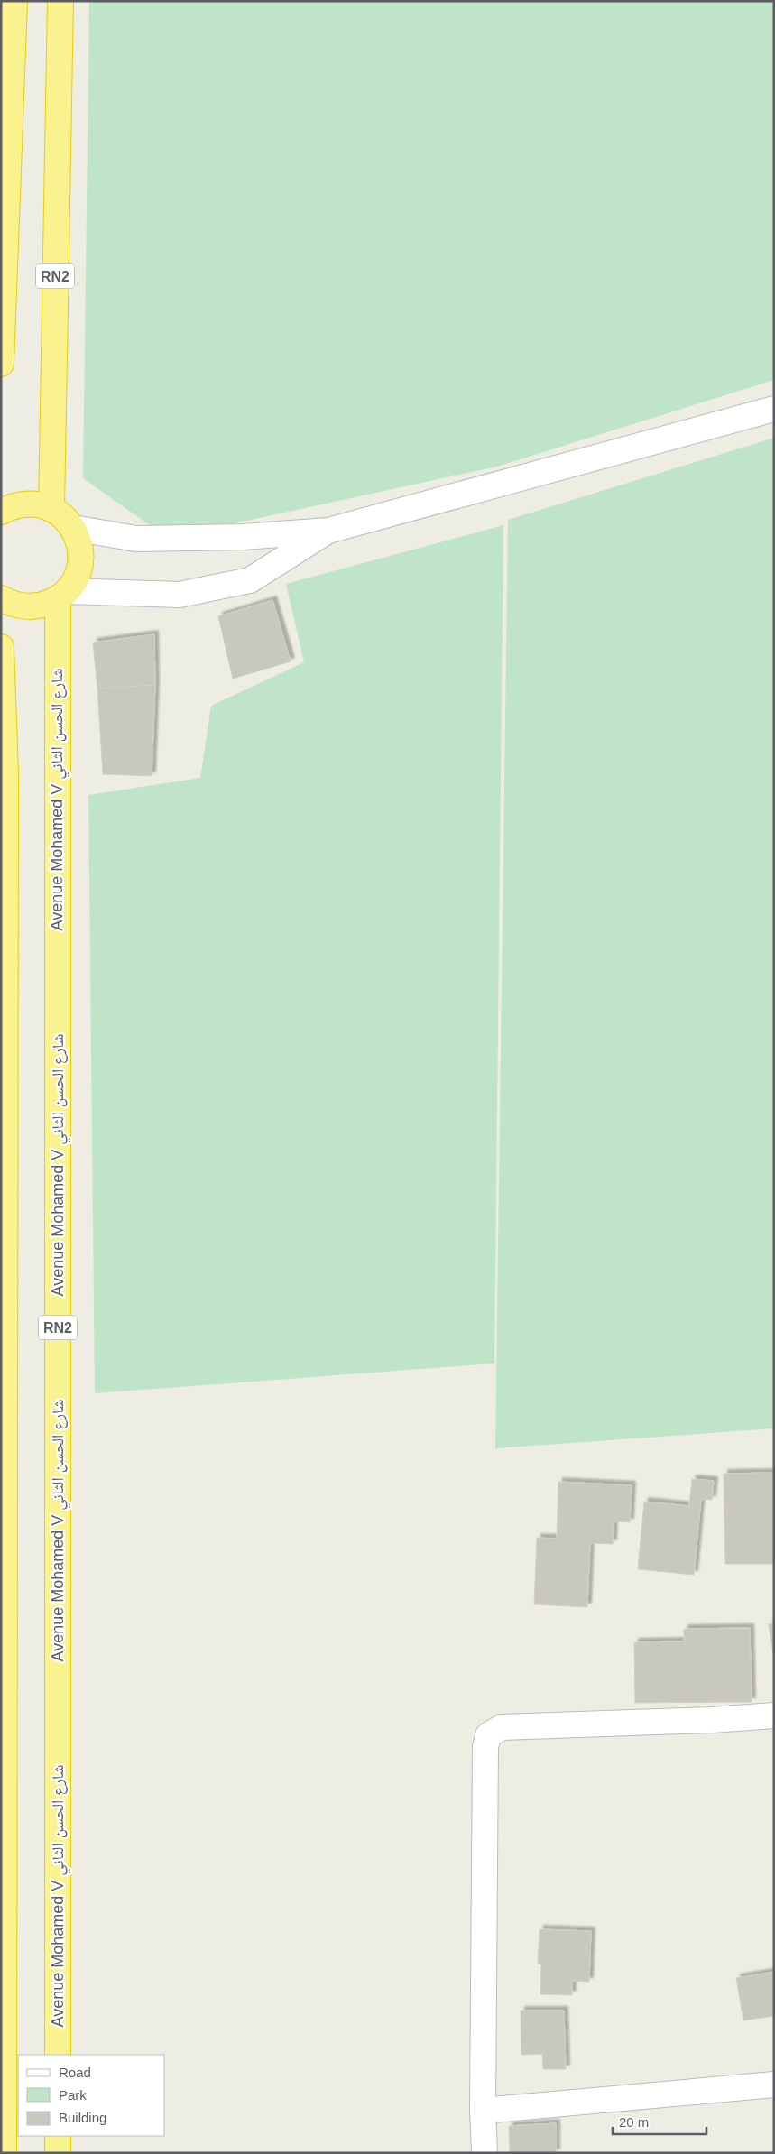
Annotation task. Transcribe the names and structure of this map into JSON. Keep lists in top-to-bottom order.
{
  "streets": {
    "highway": ["RN2", "Avenue Mohamed V شارع الحسن الثاني"]
  },
  "crossings": [
    ["RN2", "Avenue Mohamed V شارع الحسن الثاني"]
  ],
  "legend": ["Road", "Park", "Building"],
  "scale_bar": "20 m"
}
